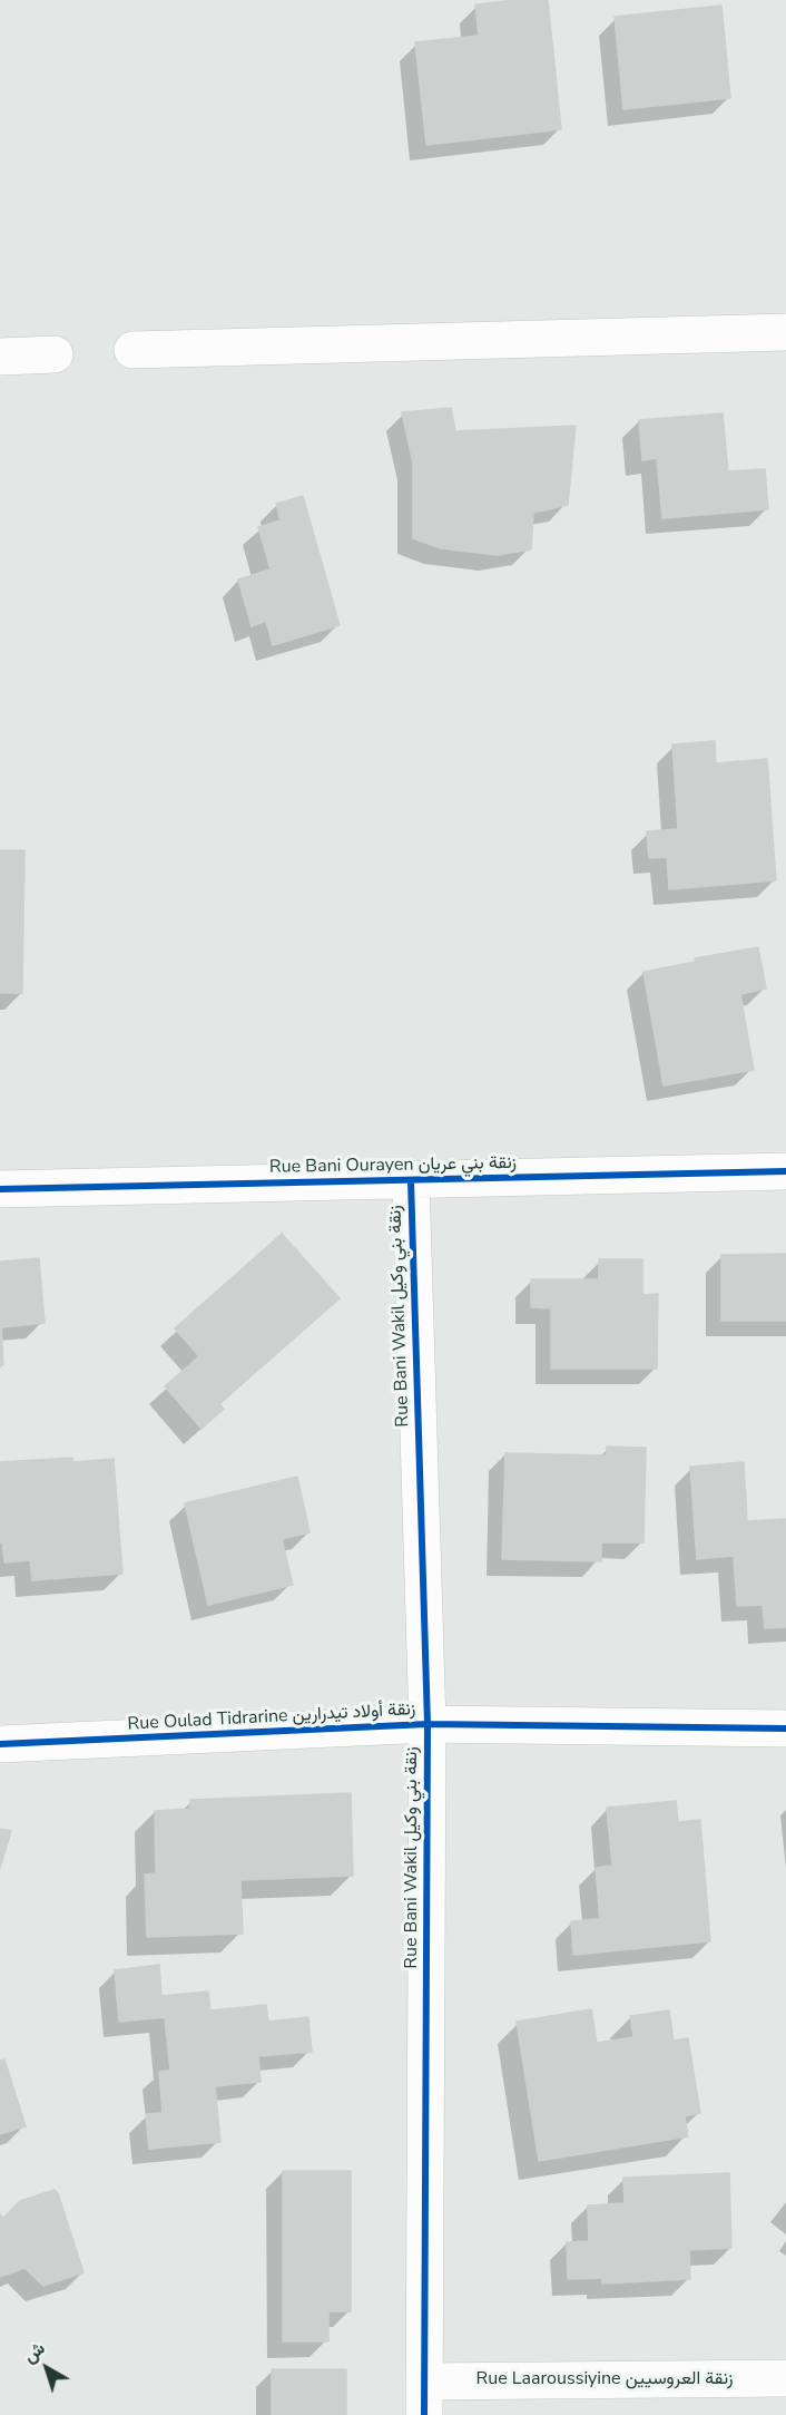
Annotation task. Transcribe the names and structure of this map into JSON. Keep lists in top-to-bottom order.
{
  "streets": {
    "street": [
      "Rue Bani Ourayen زنقة بني عريان",
      "Rue Bani Wakil زنقة بني وكيل",
      "Rue Oulad Tidrarine زنقة أولاد تيدرارين",
      "Rue Laaroussiyine زنقة العروسيين"
    ]
  },
  "crossings": [
    ["Rue Bani Ourayen زنقة بني عريان", "Rue Bani Wakil زنقة بني وكيل"],
    ["Rue Bani Wakil زنقة بني وكيل", "Rue Oulad Tidrarine زنقة أولاد تيدرارين"],
    ["Rue Bani Wakil زنقة بني وكيل", "Rue Laaroussiyine زنقة العروسيين"]
  ],
  "north": "top left"
}
